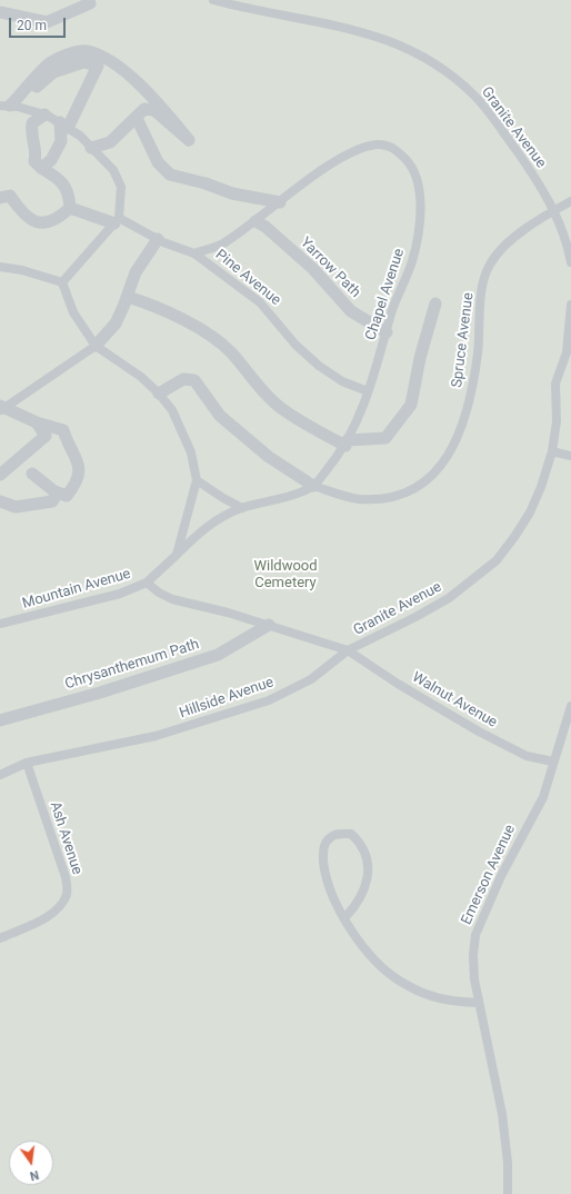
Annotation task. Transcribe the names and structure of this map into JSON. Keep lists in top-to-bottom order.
{
  "streets": {
    "street": ["Yarrow Path", "Chrysanthemum Path"],
    "lane": [
      "Granite Avenue",
      "Pine Avenue",
      "Chapel Avenue",
      "Spruce Avenue",
      "Mountain Avenue",
      "Hillside Avenue",
      "Walnut Avenue",
      "Ash Avenue",
      "Emerson Avenue"
    ]
  },
  "crossings": [
    ["Granite Avenue", "Spruce Avenue"],
    ["Granite Avenue", "Hillside Avenue"],
    ["Granite Avenue", "Walnut Avenue"],
    ["Yarrow Path", "Chapel Avenue"],
    ["Pine Avenue", "Chapel Avenue"],
    ["Chapel Avenue", "Spruce Avenue"],
    ["Chapel Avenue", "Mountain Avenue"],
    ["Spruce Avenue", "Mountain Avenue"],
    ["Hillside Avenue", "Walnut Avenue"],
    ["Hillside Avenue", "Ash Avenue"],
    ["Walnut Avenue", "Emerson Avenue"]
  ],
  "parks": ["Wildwood Cemetery"],
  "scale_bar": "20 m",
  "north": "bottom"
}
